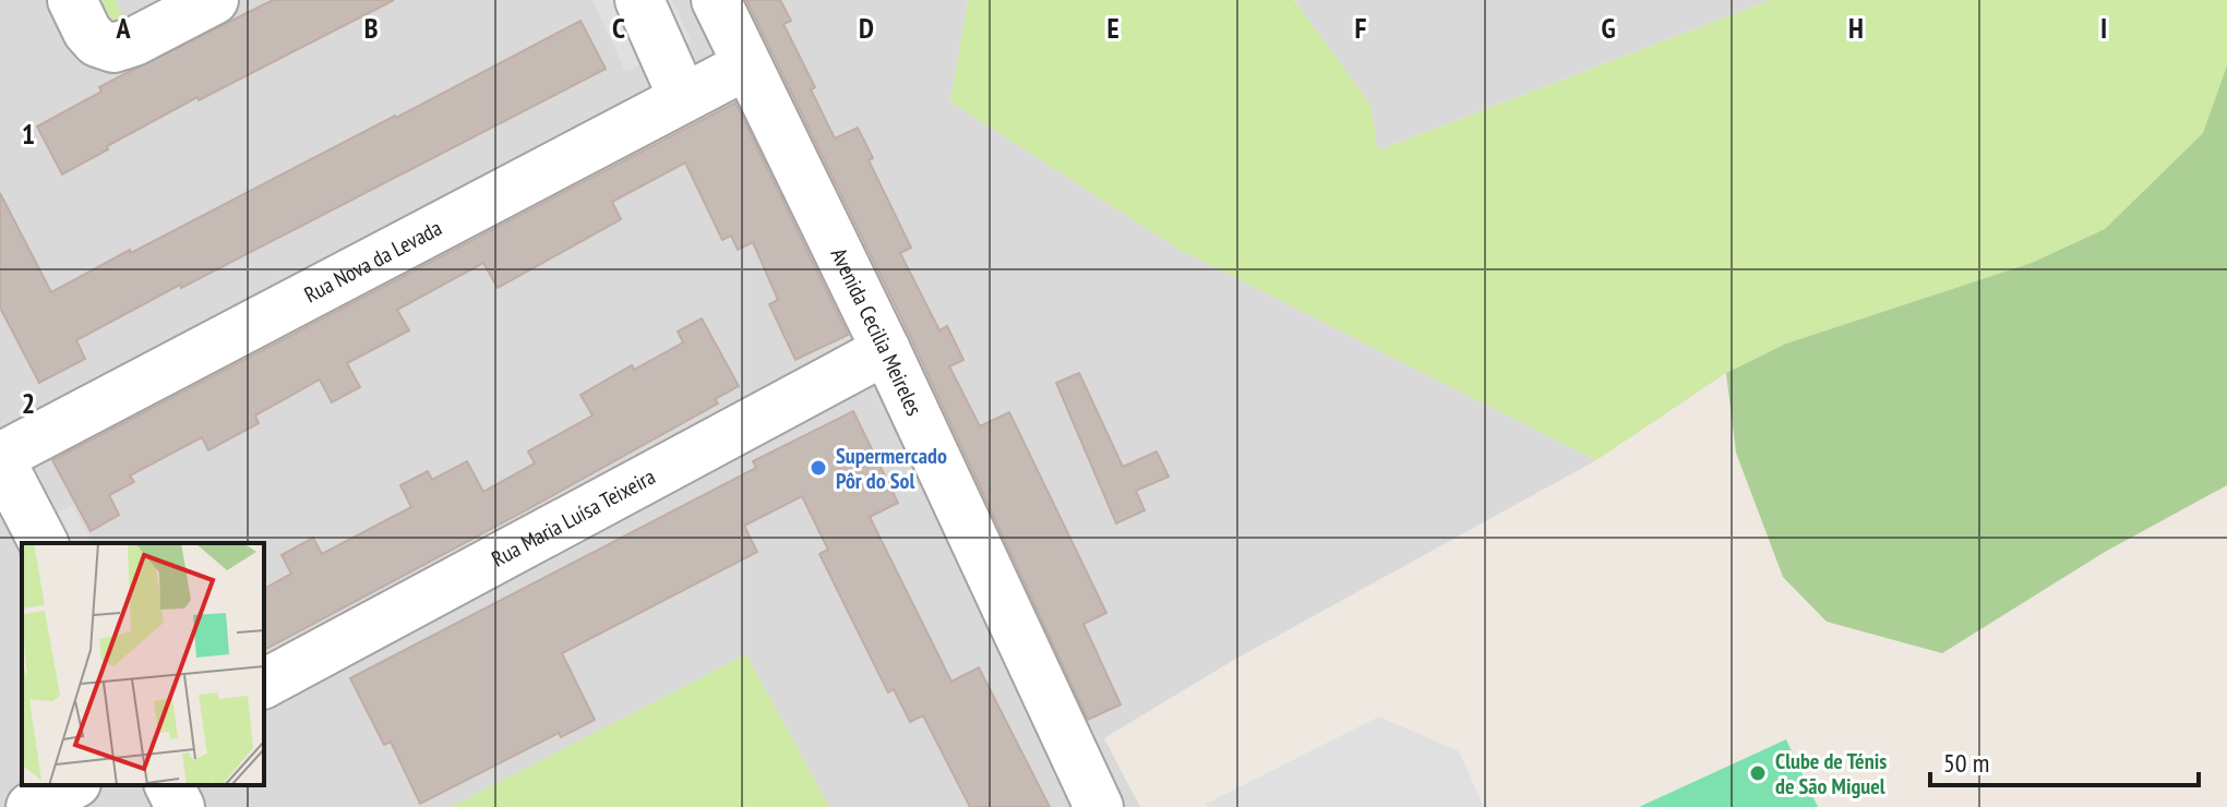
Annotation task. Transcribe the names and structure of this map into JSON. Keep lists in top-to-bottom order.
{
  "streets": {
    "street": ["Rua Nova da Levada", "Avenida Cecilia Meireles", "Rua Maria Luísa Teixeira"]
  },
  "crossings": [
    ["Rua Nova da Levada", "Avenida Cecilia Meireles"],
    ["Avenida Cecilia Meireles", "Rua Maria Luísa Teixeira"]
  ],
  "places": ["Supermercado Pôr do Sol", "Clube de Ténis de São Miguel"],
  "scale_bar": "50 m",
  "grid": {
    "columns": [
      "A",
      "B",
      "C",
      "D",
      "E",
      "F",
      "G",
      "H",
      "I"
    ],
    "rows": ["1", "2"]
  }
}
